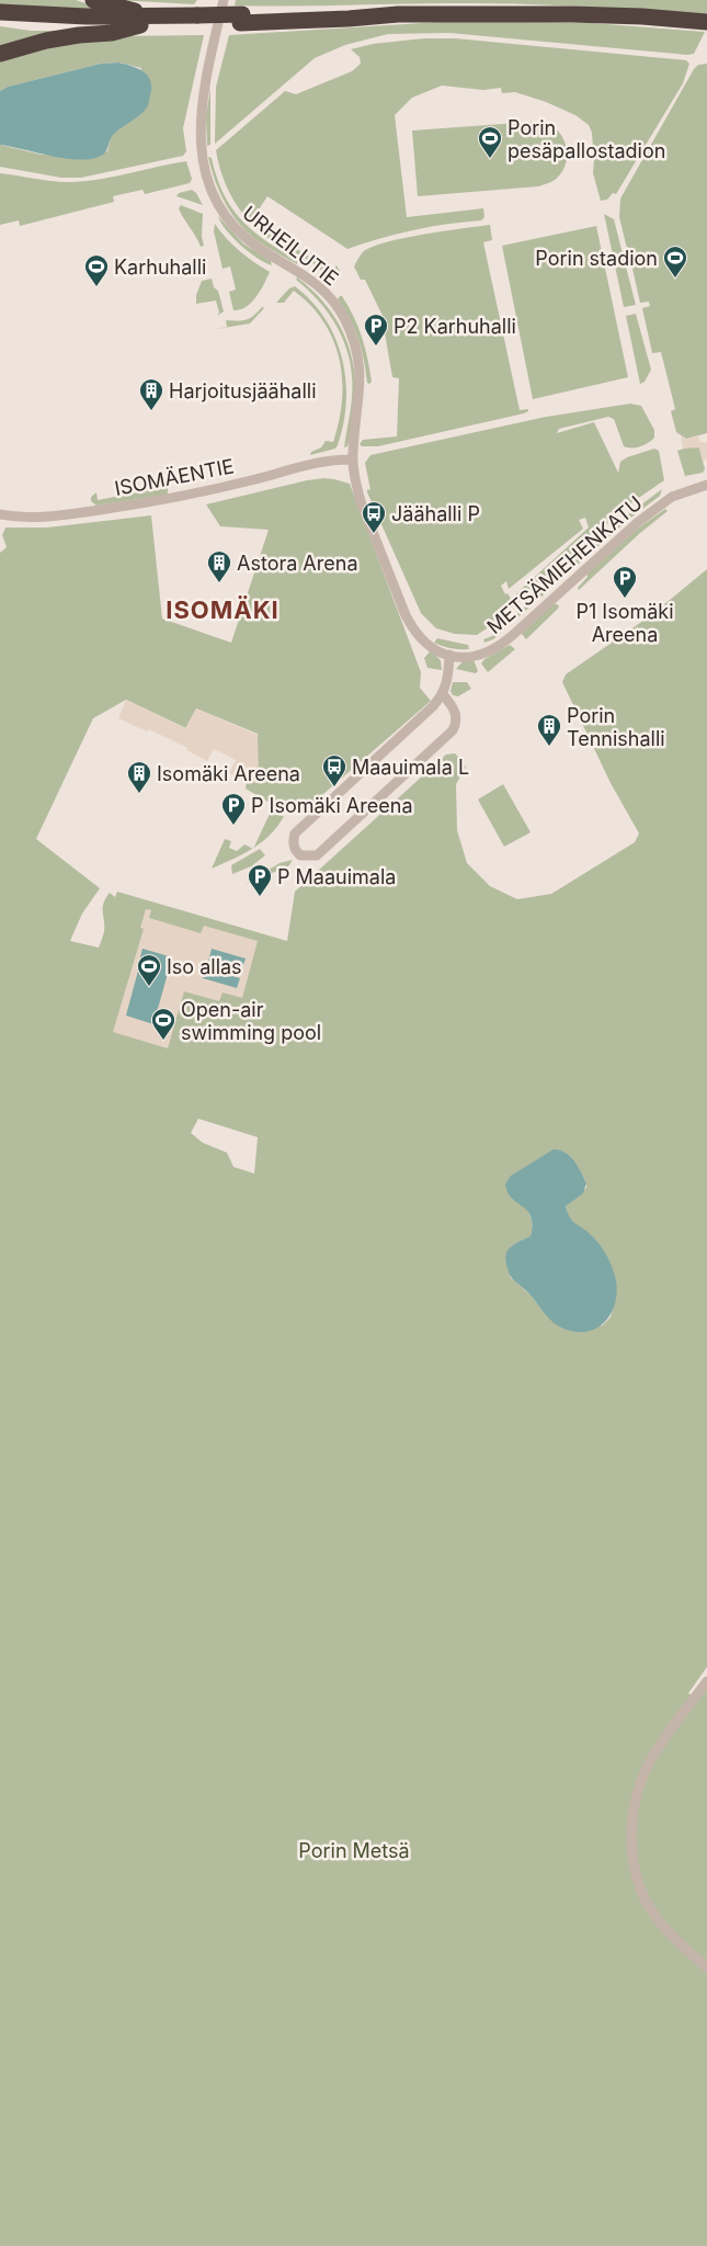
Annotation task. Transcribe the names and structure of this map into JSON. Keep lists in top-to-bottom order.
{
  "streets": {
    "street": ["URHEILUTIE", "ISOMÄENTIE", "METSÄMIEHENKATU"]
  },
  "crossings": [
    ["URHEILUTIE", "ISOMÄENTIE"],
    ["URHEILUTIE", "METSÄMIEHENKATU"]
  ],
  "districts": ["ISOMÄKI"],
  "parks": ["Porin Metsä"],
  "places": {
    "sports": [
      "Porin pesäpallostadion",
      "Porin stadion",
      "Karhuhalli",
      "Iso allas",
      "Open-air swimming pool"
    ],
    "parking": [
      "P2 Karhuhalli",
      "P1 Isomäki Areena",
      "P Isomäki Areena",
      "P Maauimala"
    ],
    "building": [
      "Harjoitusjäähalli",
      "Astora Arena",
      "Porin Tennishalli",
      "Isomäki Areena"
    ],
    "bus stop": ["Jäähalli P", "Maauimala L"]
  }
}
